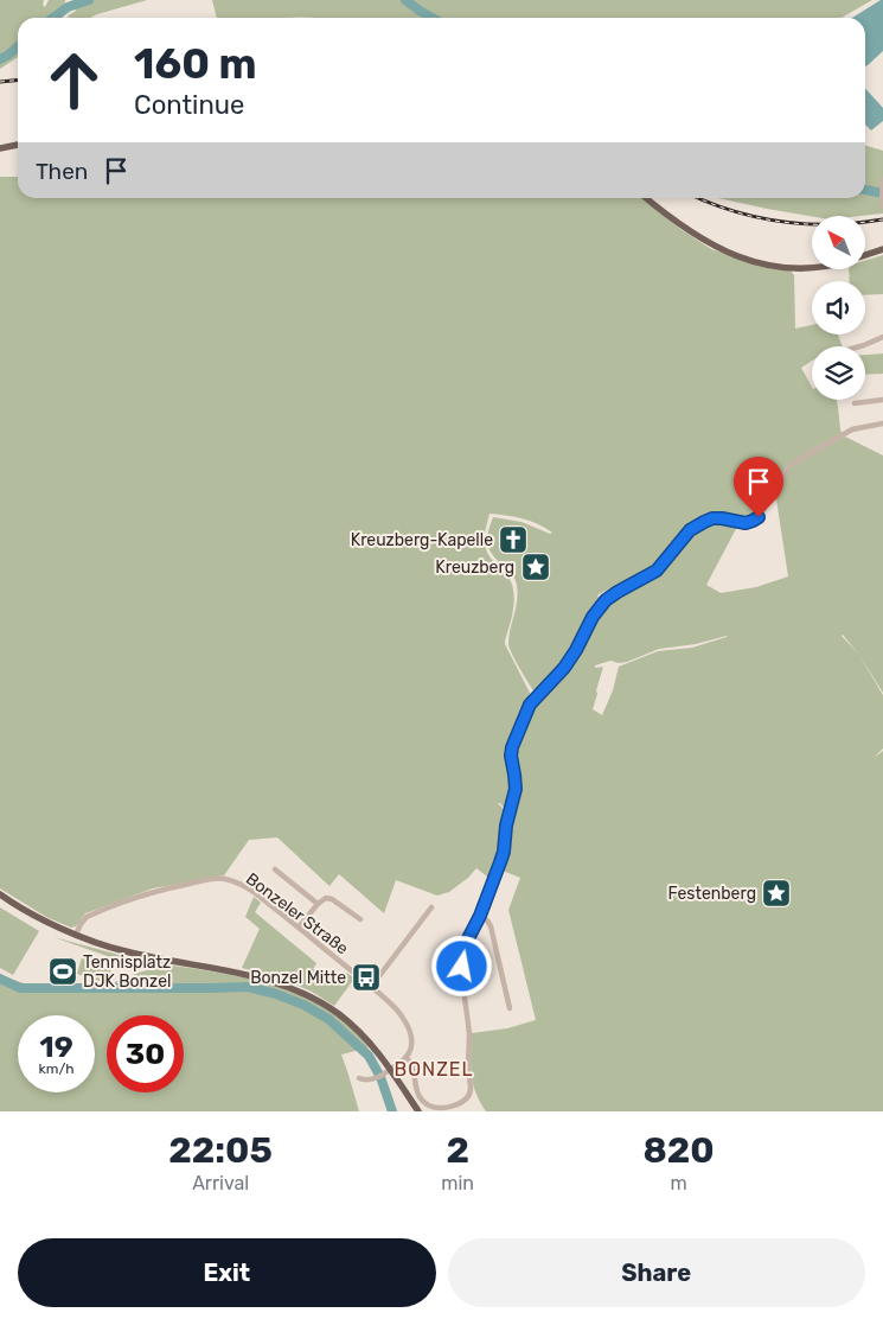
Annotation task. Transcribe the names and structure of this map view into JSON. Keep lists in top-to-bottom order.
{
  "streets": {
    "street": ["Bonzeler Straße"]
  },
  "districts": ["BONZEL"],
  "places": {
    "church": ["Kreuzberg-Kapelle"],
    "place": ["Kreuzberg", "Festenberg"],
    "sports": ["Tennisplatz DJK Bonzel"],
    "bus stop": ["Bonzel Mitte"]
  },
  "north": "top left",
  "page": {
    "turn": ["160 m", "Continue"],
    "then": "Then",
    "speed": "19 km/h",
    "limit": "30",
    "eta": [
      "22:05",
      "Arrival",
      "2",
      "min",
      "820",
      "m"
    ],
    "buttons": ["Exit", "Share"]
  }
}
